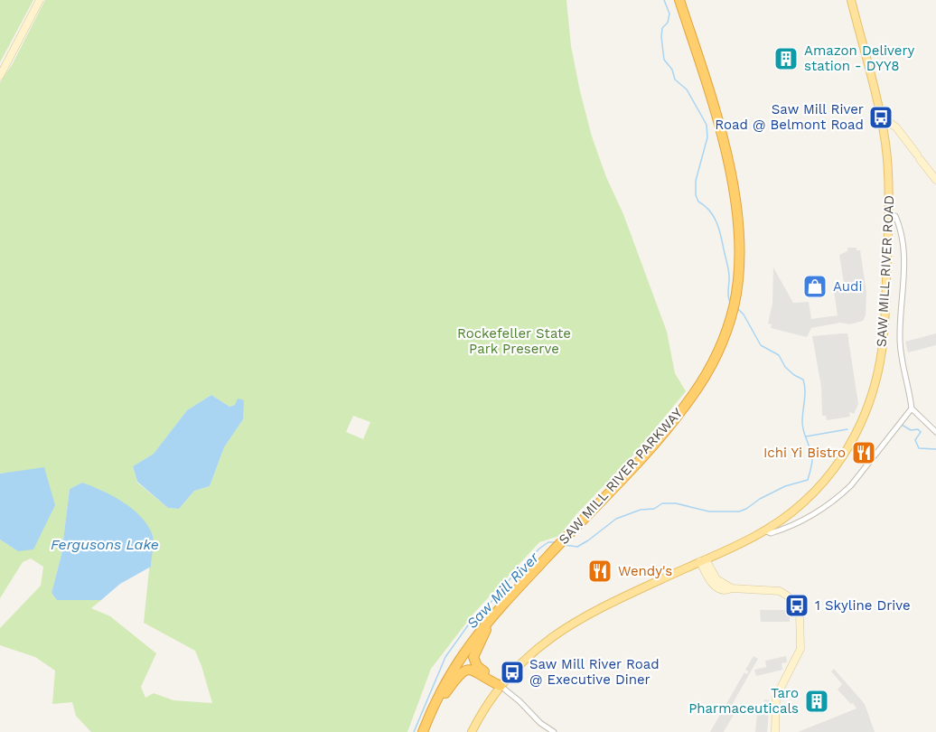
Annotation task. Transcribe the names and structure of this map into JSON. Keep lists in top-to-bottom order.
{
  "streets": {
    "highway": ["SAW MILL RIVER PARKWAY"],
    "main road": ["SAW MILL RIVER ROAD"]
  },
  "water": ["Fergusons Lake", "Saw Mill River"],
  "parks": ["Rockefeller State Park Preserve"],
  "places": {
    "building": ["Amazon Delivery station - DYY8", "Taro Pharmaceuticals"],
    "bus stop": ["Saw Mill River Road @ Belmont Road", "1 Skyline Drive", "Saw Mill River Road @ Executive Diner"],
    "shop": ["Audi"],
    "restaurant": ["Ichi Yi Bistro", "Wendy's"]
  }
}
